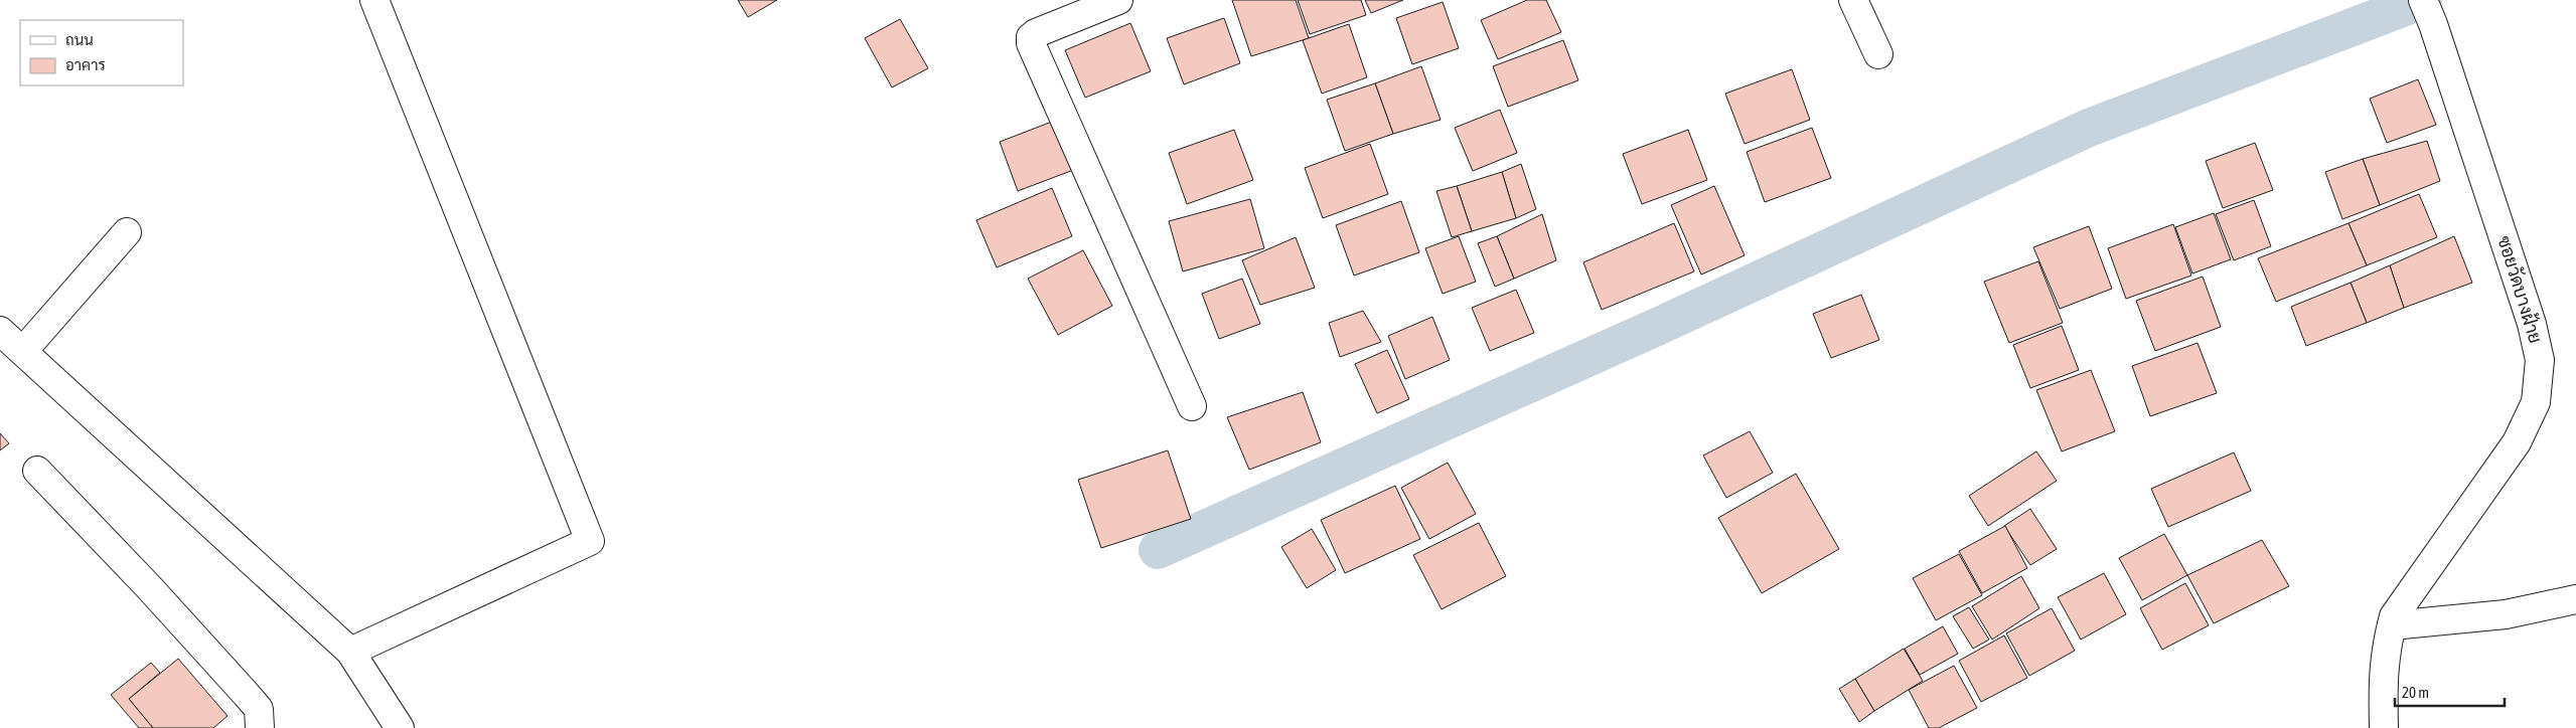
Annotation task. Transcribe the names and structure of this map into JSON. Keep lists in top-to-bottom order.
{
  "streets": {
    "street": ["ซอยวัดบางฝ้าย"]
  },
  "legend": ["ถนน", "อาคาร"],
  "scale_bar": "20 m"
}
